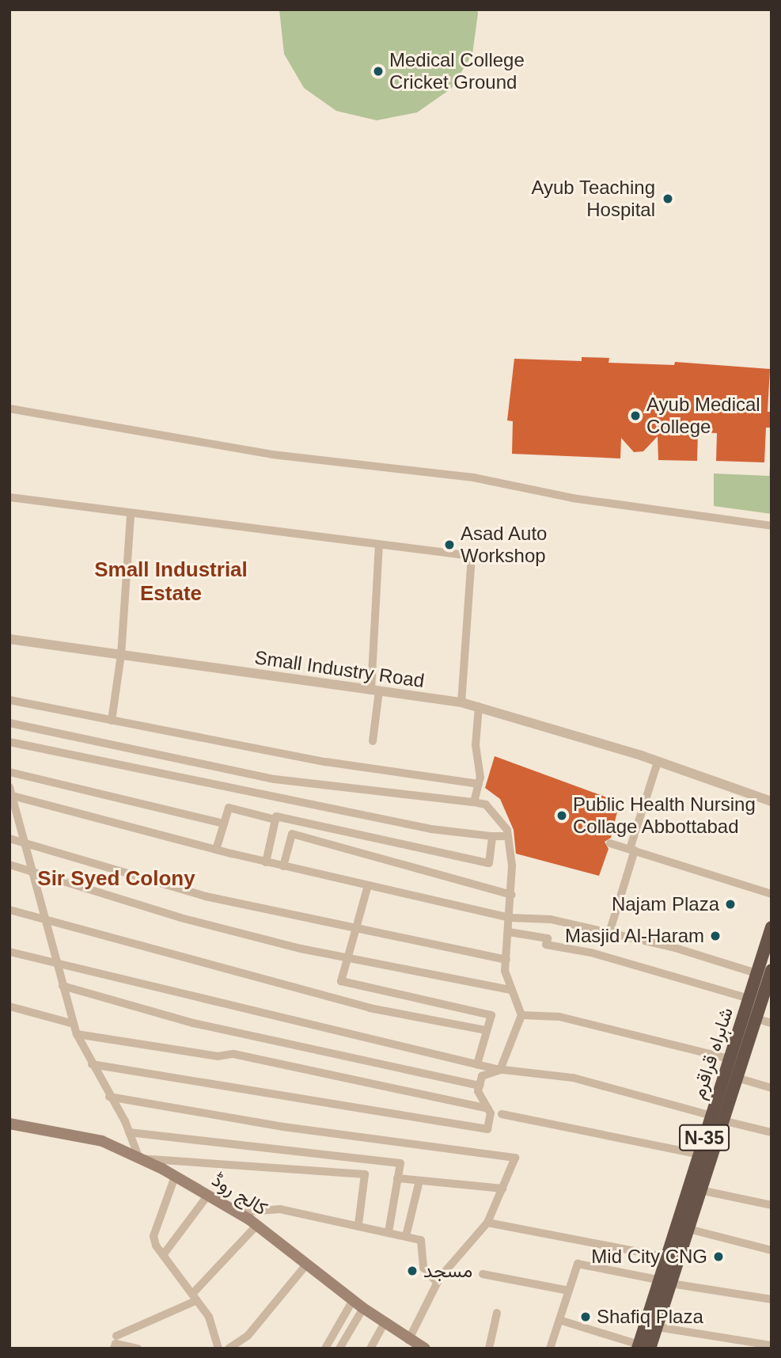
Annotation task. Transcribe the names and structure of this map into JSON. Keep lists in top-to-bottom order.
{
  "streets": {
    "highway": ["شاہراہ قراقرم", "N-35"],
    "main road": ["کالج روڈ"],
    "street": ["Small Industry Road"]
  },
  "districts": ["Small Industrial Estate", "Sir Syed Colony"],
  "places": [
    "Medical College Cricket Ground",
    "Ayub Teaching Hospital",
    "Ayub Medical College",
    "Asad Auto Workshop",
    "Public Health Nursing Collage Abbottabad",
    "Najam Plaza",
    "Masjid Al-Haram",
    "Mid City CNG",
    "مسجد",
    "Shafiq Plaza"
  ]
}
